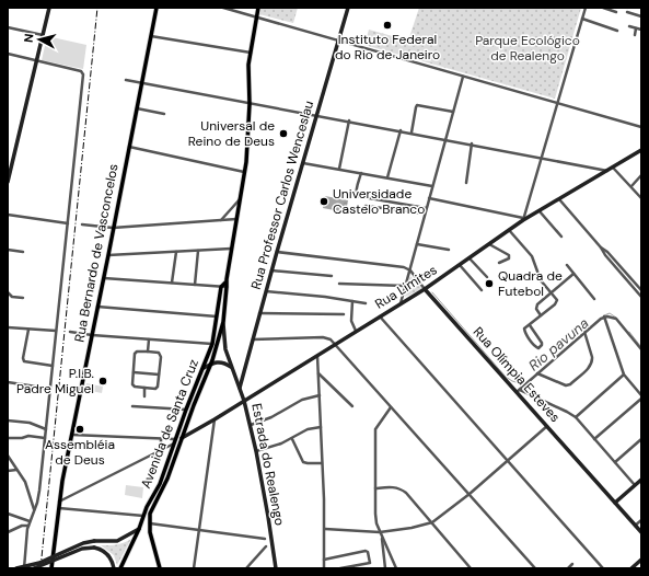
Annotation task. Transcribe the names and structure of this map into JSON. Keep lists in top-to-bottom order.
{
  "streets": {
    "main road": ["Rua Bernardo de Vasconcelos", "Avenida de Santa Cruz"],
    "street": [
      "Rua Professor Carlos Wenceslau",
      "Rua Limites",
      "Rua Olímpia Esteves",
      "Estrada do Realengo"
    ]
  },
  "crossings": [
    ["Rua Professor Carlos Wenceslau", "Estrada do Realengo"],
    ["Rua Limites", "Rua Olímpia Esteves"],
    ["Rua Limites", "Avenida de Santa Cruz"],
    ["Rua Limites", "Estrada do Realengo"],
    ["Avenida de Santa Cruz", "Estrada do Realengo"]
  ],
  "water": ["Rio pavuna"],
  "parks": ["Parque Ecológico de Realengo"],
  "places": [
    "Instituto Federal do Rio de Janeiro",
    "Universal de Reino de Deus",
    "Universidade Castelo Branco",
    "Quadra de Futebol",
    "P.I.B. Padre Miguel",
    "Assembléia de Deus"
  ],
  "north": "left"
}
